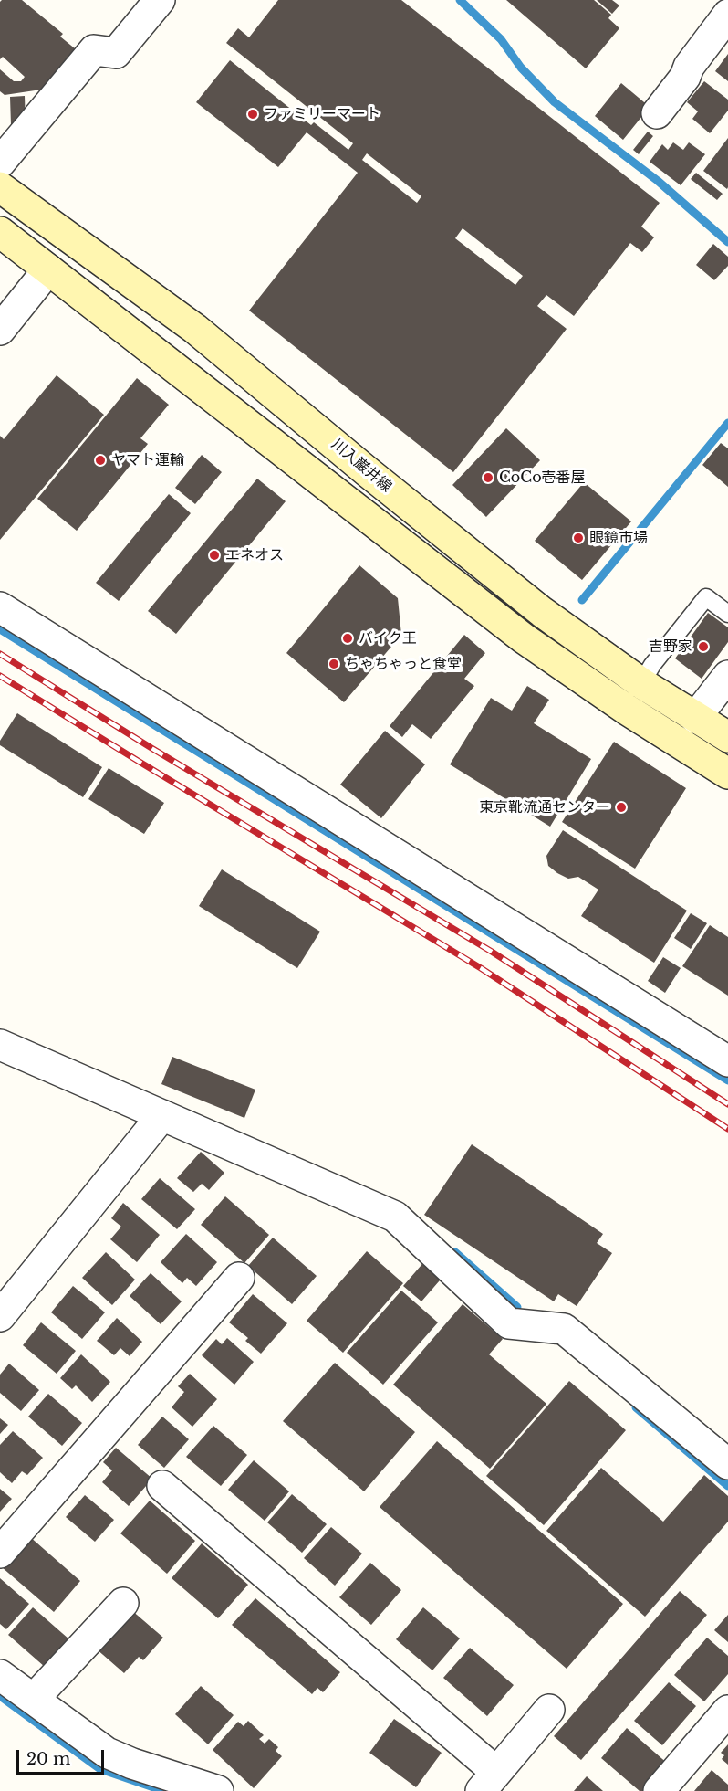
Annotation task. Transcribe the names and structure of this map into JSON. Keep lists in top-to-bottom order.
{
  "streets": {
    "main road": ["川入巌井線"]
  },
  "places": [
    "ファミリーマート",
    "ヤマト運輸",
    "CoCo壱番屋",
    "眼鏡市場",
    "エネオス",
    "バイク王",
    "吉野家",
    "ちゃちゃっと食堂",
    "東京靴流通センター"
  ],
  "scale_bar": "20 m"
}
